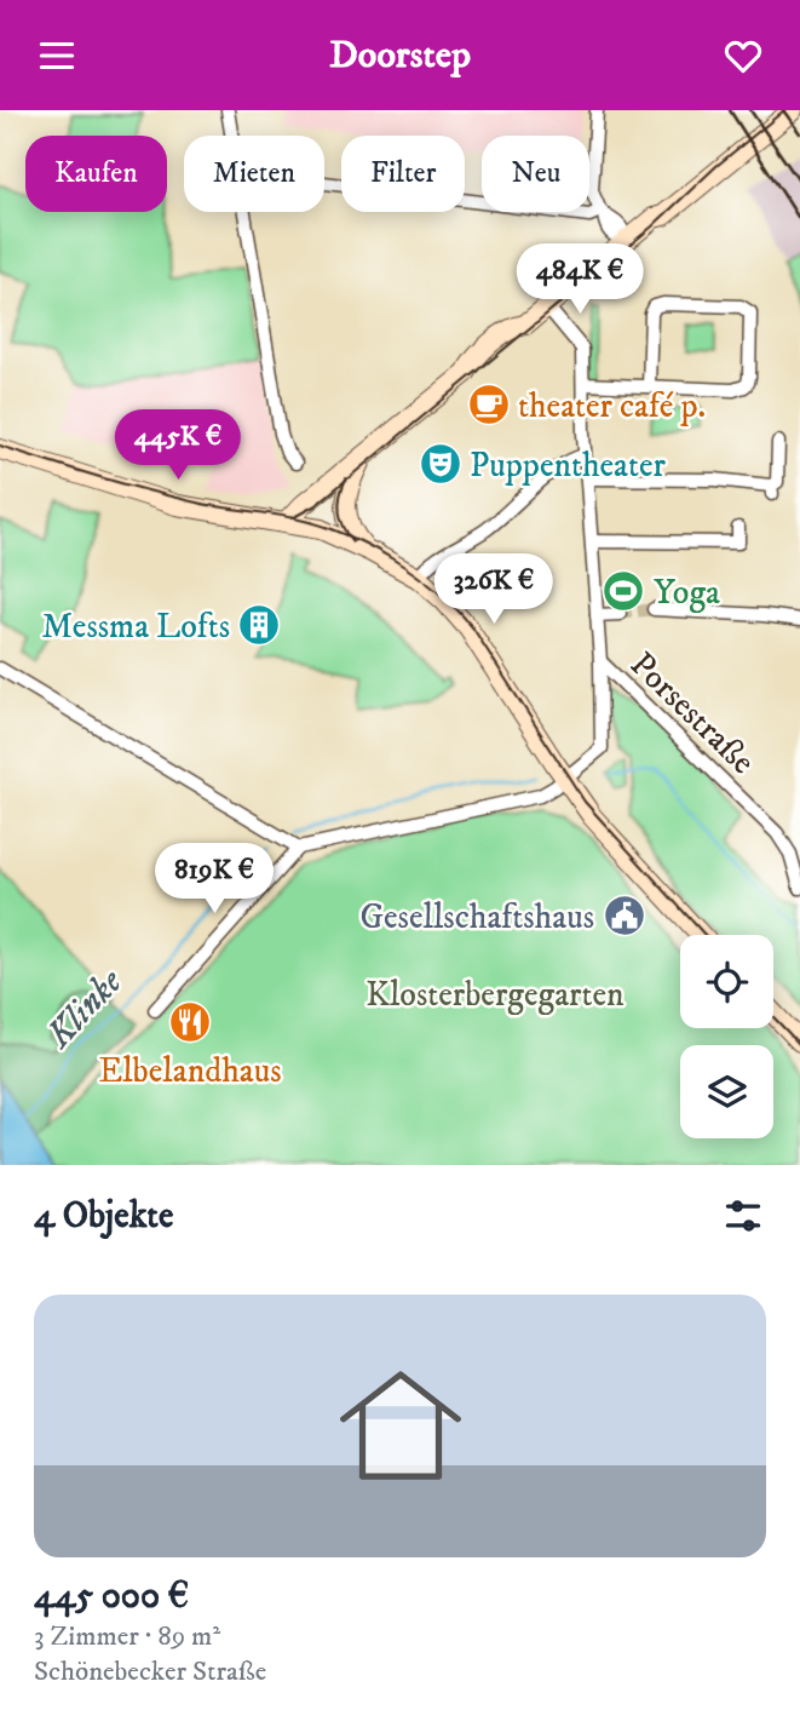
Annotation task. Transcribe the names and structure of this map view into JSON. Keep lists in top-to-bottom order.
{
  "streets": {
    "street": ["Porsestraße"]
  },
  "water": ["Klinke"],
  "parks": ["Klosterbergegarten"],
  "places": {
    "cafe": ["theater café p."],
    "theatre": ["Puppentheater"],
    "sports": ["Yoga"],
    "building": ["Messma Lofts"],
    "public building": ["Gesellschaftshaus"],
    "restaurant": ["Elbelandhaus"]
  },
  "page": {
    "header": "Doorstep",
    "chip": [
      "Kaufen",
      "Mieten",
      "Filter",
      "Neu"
    ],
    "price": [
      "484K €",
      "445K €",
      "326K €",
      "819K €"
    ],
    "heading": "4 Objekte",
    "list": [
      {
        "name": "445 000 €",
        "note": "3 Zimmer · 89 m² · Schönebecker Straße"
      }
    ]
  }
}
